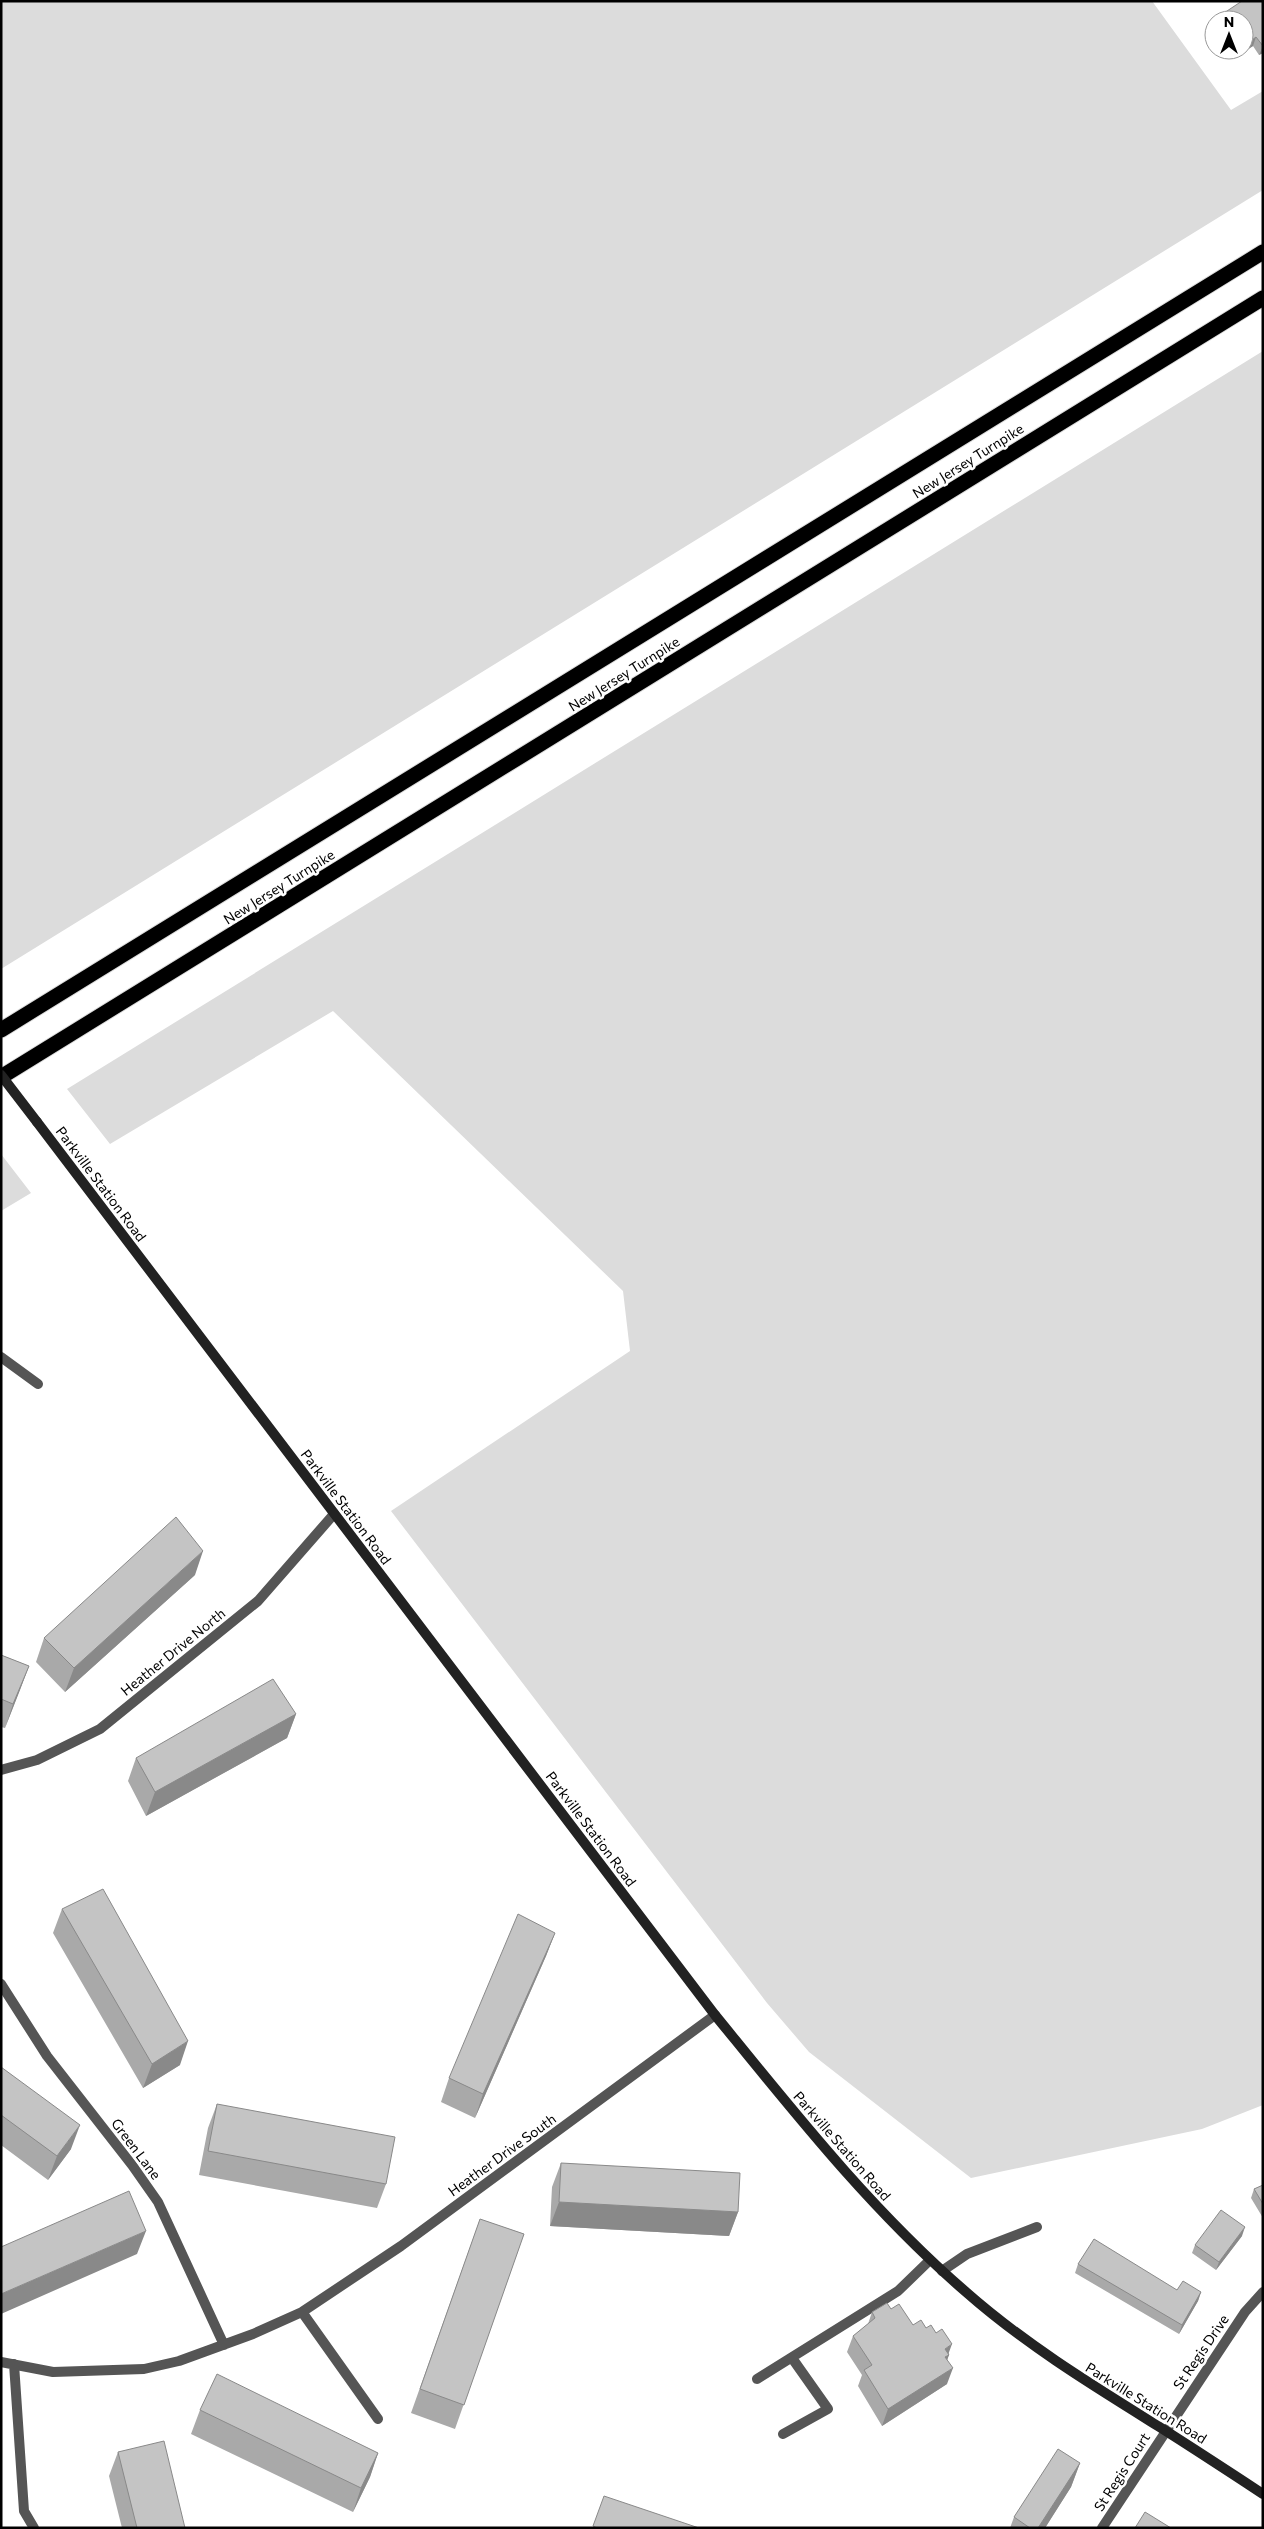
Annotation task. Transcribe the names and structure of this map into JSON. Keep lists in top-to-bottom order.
{
  "streets": {
    "highway": ["New Jersey Turnpike"],
    "main road": ["Parkville Station Road"],
    "street": [
      "Heather Drive North",
      "Green Lane",
      "Heather Drive South",
      "St Regis Drive",
      "St Regis Court"
    ]
  },
  "crossings": [
    ["New Jersey Turnpike", "Parkville Station Road"],
    ["Parkville Station Road", "Heather Drive North"],
    ["Parkville Station Road", "Heather Drive South"],
    ["Parkville Station Road", "St Regis Drive"],
    ["Parkville Station Road", "St Regis Court"],
    ["Green Lane", "Heather Drive South"],
    ["St Regis Drive", "St Regis Court"]
  ],
  "north": "top"
}
